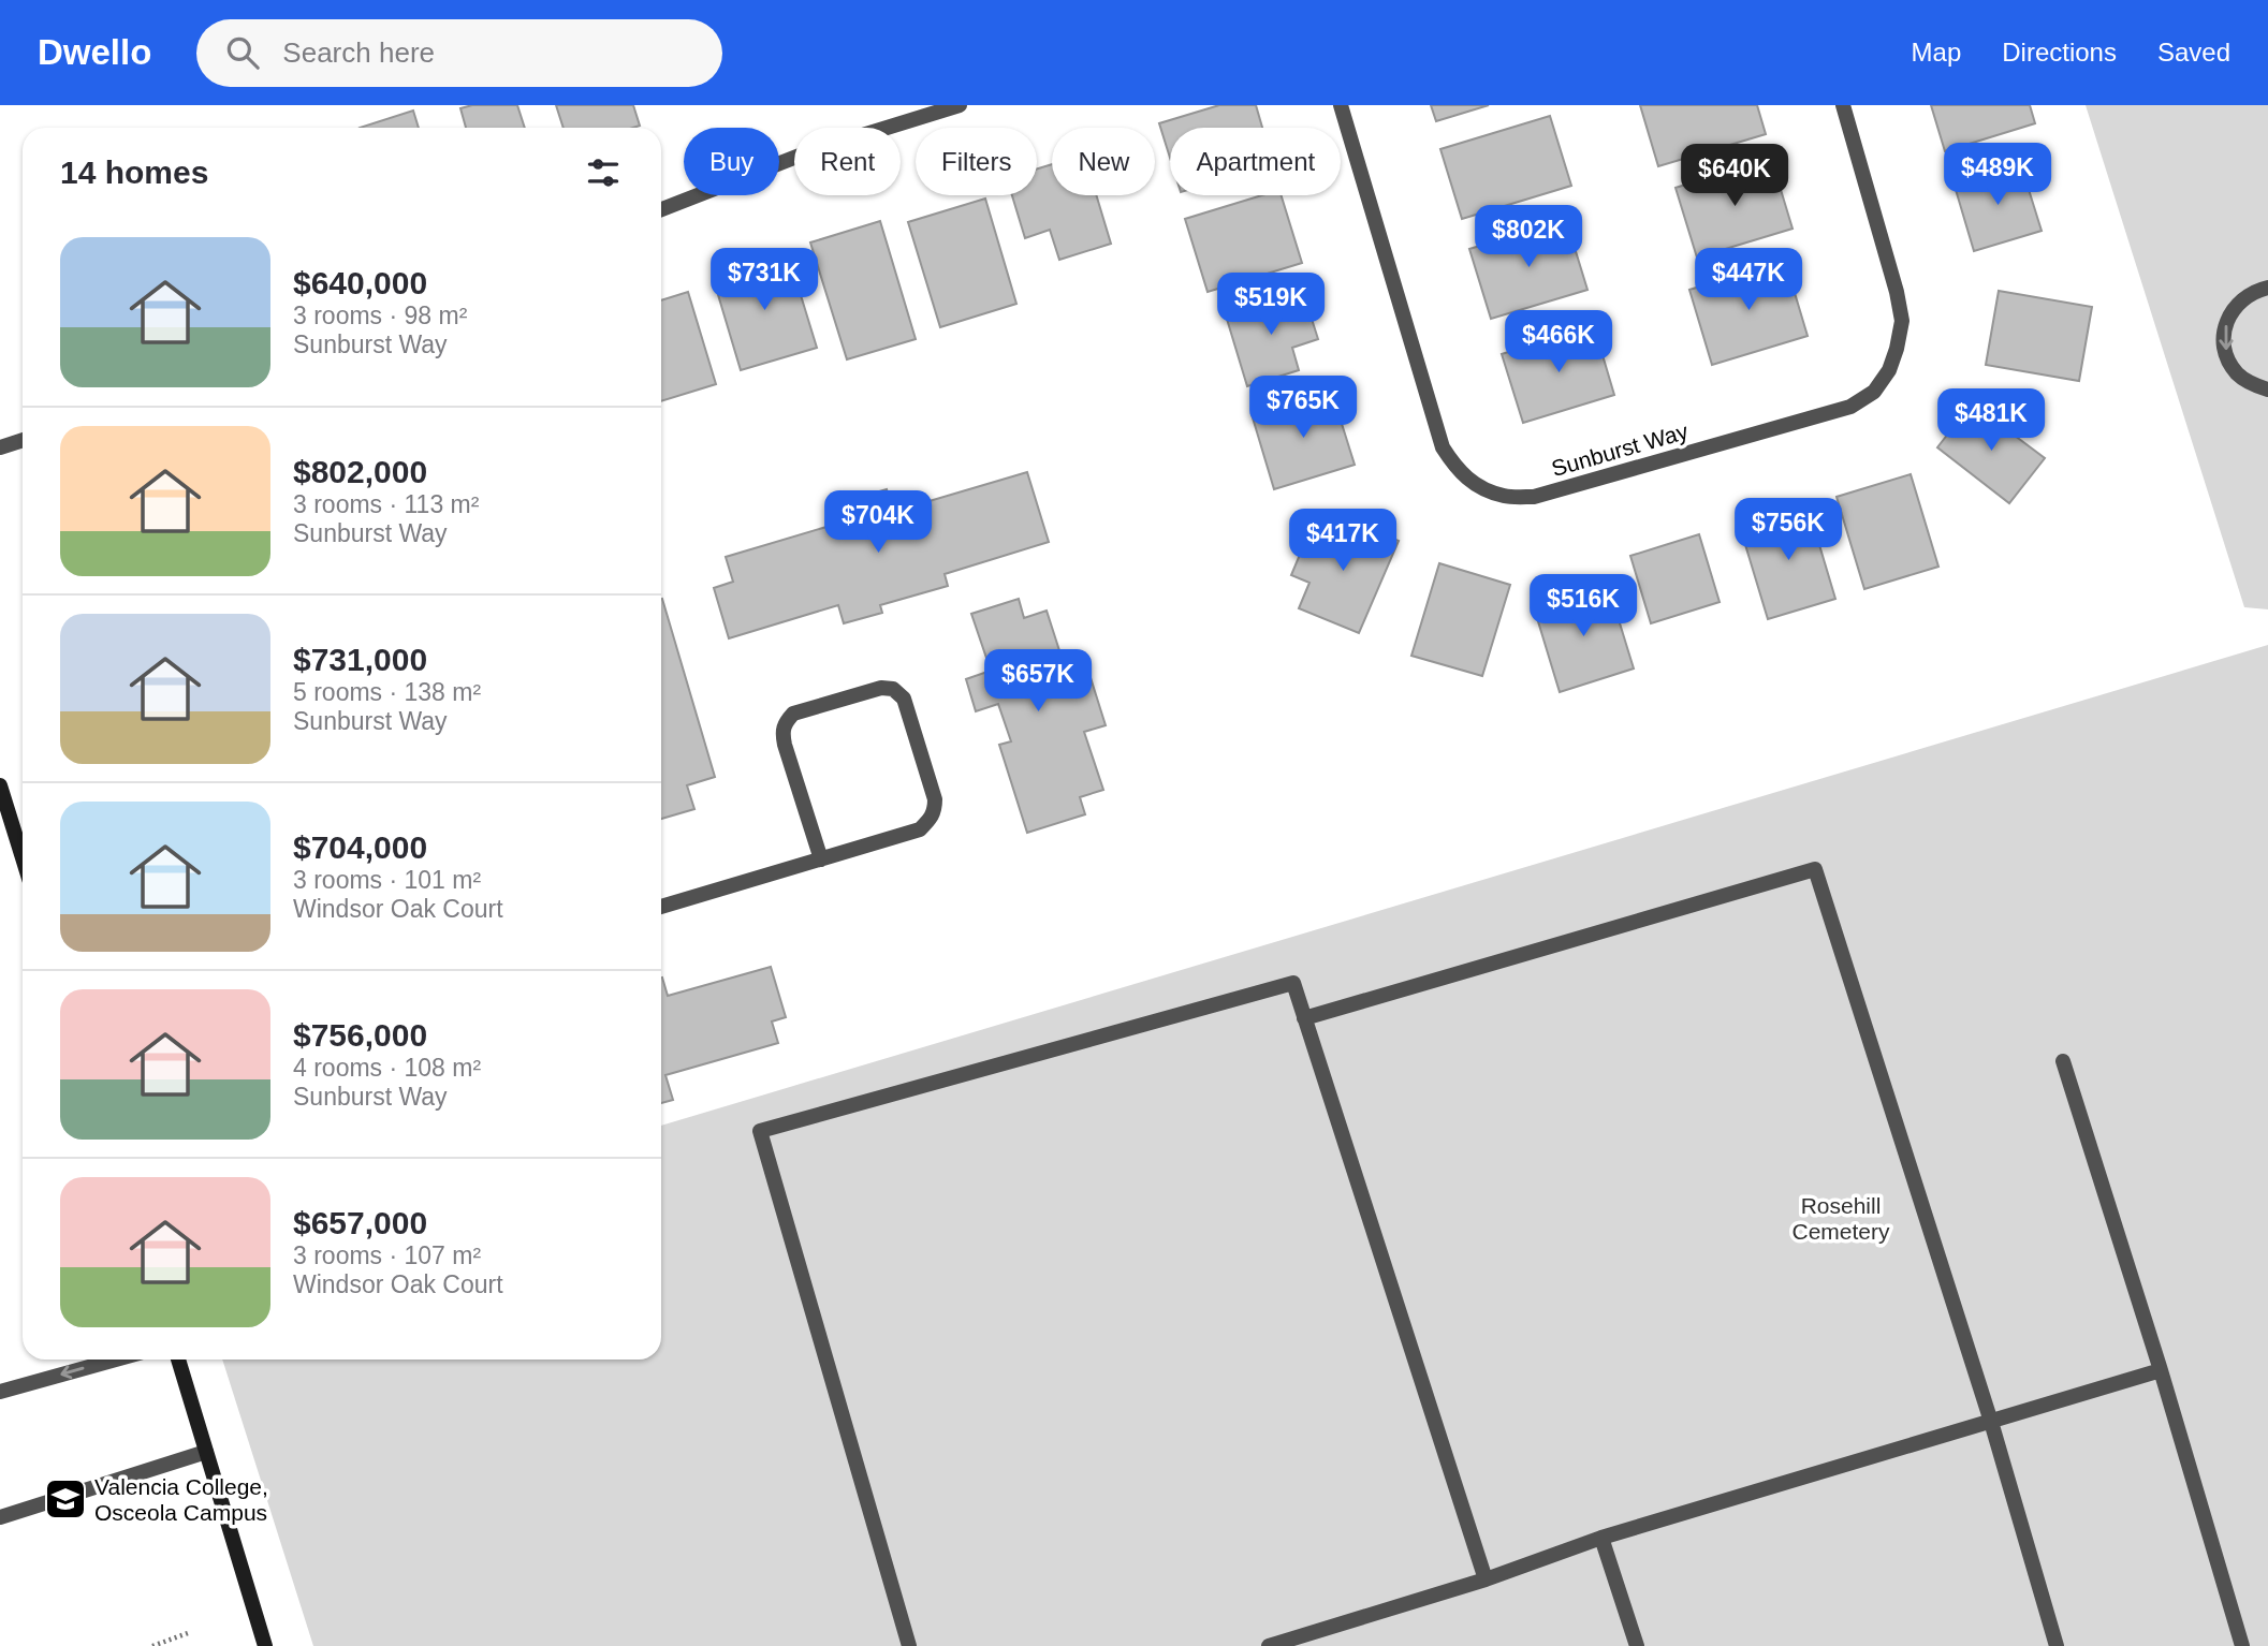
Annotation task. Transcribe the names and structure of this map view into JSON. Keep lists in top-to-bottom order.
{
  "streets": {
    "street": ["Sunburst Way"]
  },
  "parks": ["Rosehill Cemetery"],
  "places": {
    "school or university": ["Valencia College, Osceola Campus"]
  },
  "page": {
    "header": "Dwello",
    "search": "Search here",
    "nav": ["Map", "Directions", "Saved"],
    "chip": [
      "Buy",
      "Rent",
      "Filters",
      "New",
      "Apartment"
    ],
    "heading": "14 homes",
    "price": [
      "$489K",
      "$640K",
      "$802K",
      "$731K",
      "$447K",
      "$519K",
      "$466K",
      "$765K",
      "$481K",
      "$704K",
      "$756K",
      "$417K",
      "$516K",
      "$657K"
    ],
    "list": [
      {
        "name": "$640,000",
        "note": "3 rooms · 98 m² · Sunburst Way"
      },
      {
        "name": "$802,000",
        "note": "3 rooms · 113 m² · Sunburst Way"
      },
      {
        "name": "$731,000",
        "note": "5 rooms · 138 m² · Sunburst Way"
      },
      {
        "name": "$704,000",
        "note": "3 rooms · 101 m² · Windsor Oak Court"
      },
      {
        "name": "$756,000",
        "note": "4 rooms · 108 m² · Sunburst Way"
      },
      {
        "name": "$657,000",
        "note": "3 rooms · 107 m² · Windsor Oak Court"
      }
    ]
  }
}
